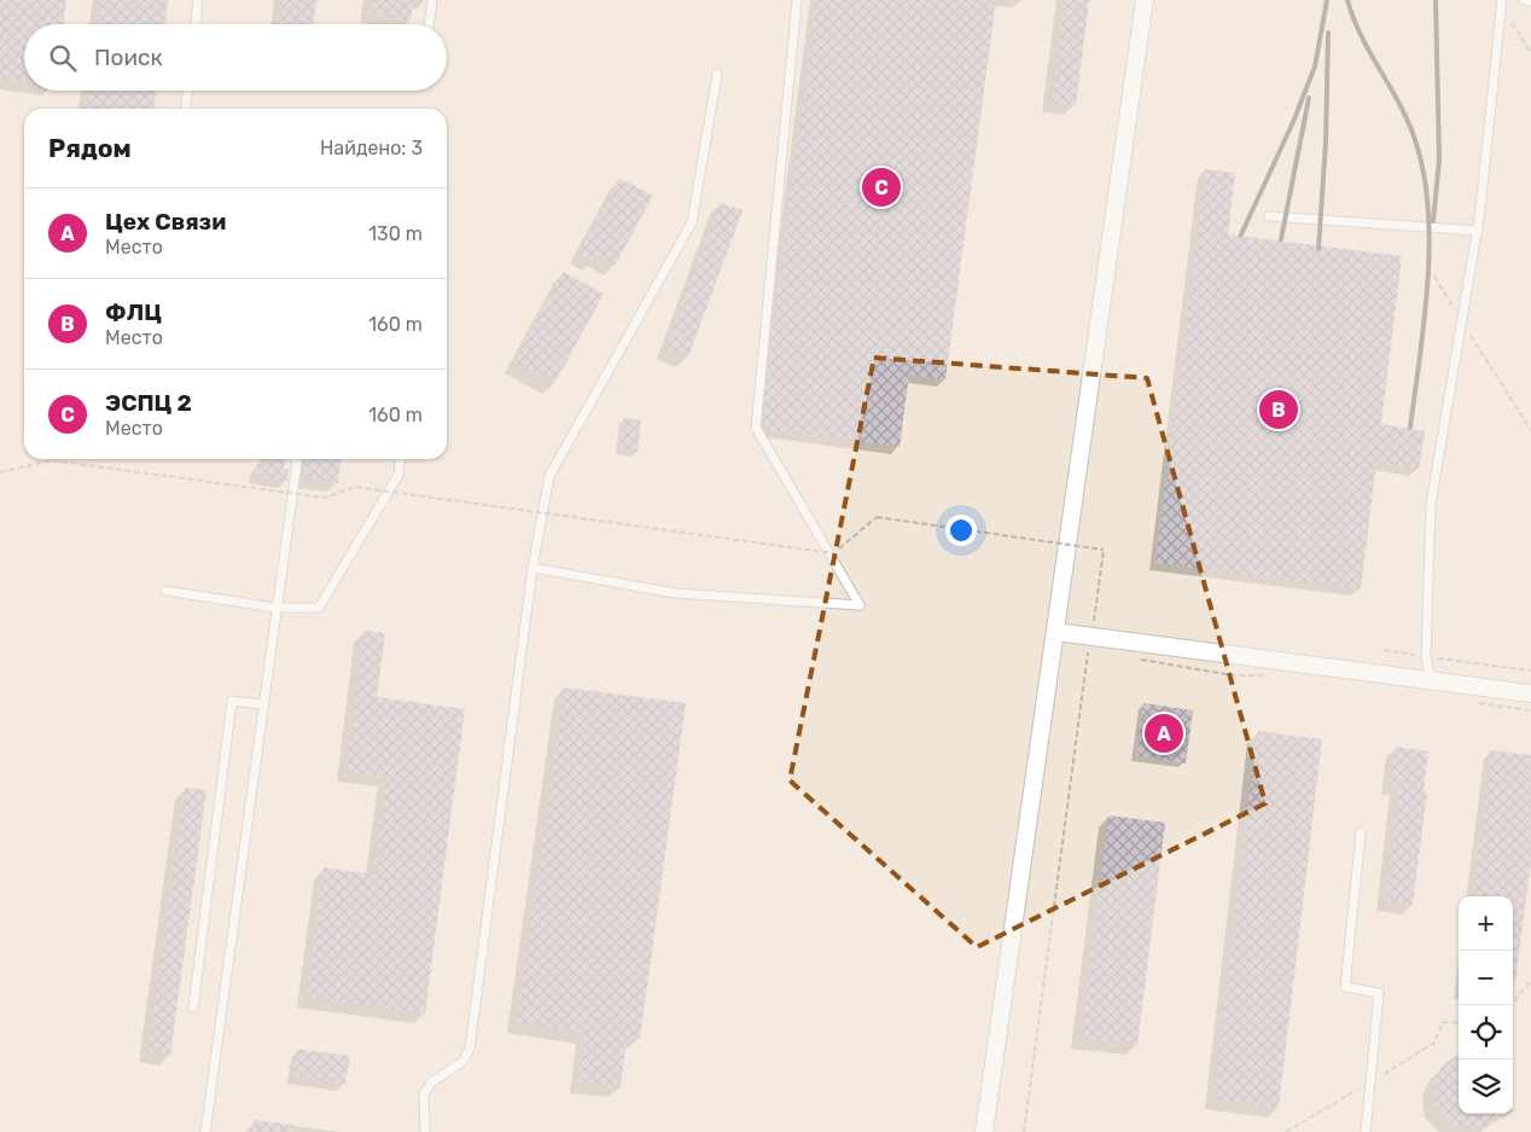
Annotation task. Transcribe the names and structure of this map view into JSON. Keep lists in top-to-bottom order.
{
  "page": {
    "search": "Поиск",
    "heading": ["Рядом", "Найдено: 3"],
    "pins": ["C", "B", "A"],
    "list": [
      {
        "mark": "A",
        "name": "Цех Связи",
        "note": "Место",
        "value": "130 m"
      },
      {
        "mark": "B",
        "name": "ФЛЦ",
        "note": "Место",
        "value": "160 m"
      },
      {
        "mark": "C",
        "name": "ЭСПЦ 2",
        "note": "Место",
        "value": "160 m"
      }
    ],
    "map_buttons": ["+", "−"]
  }
}
